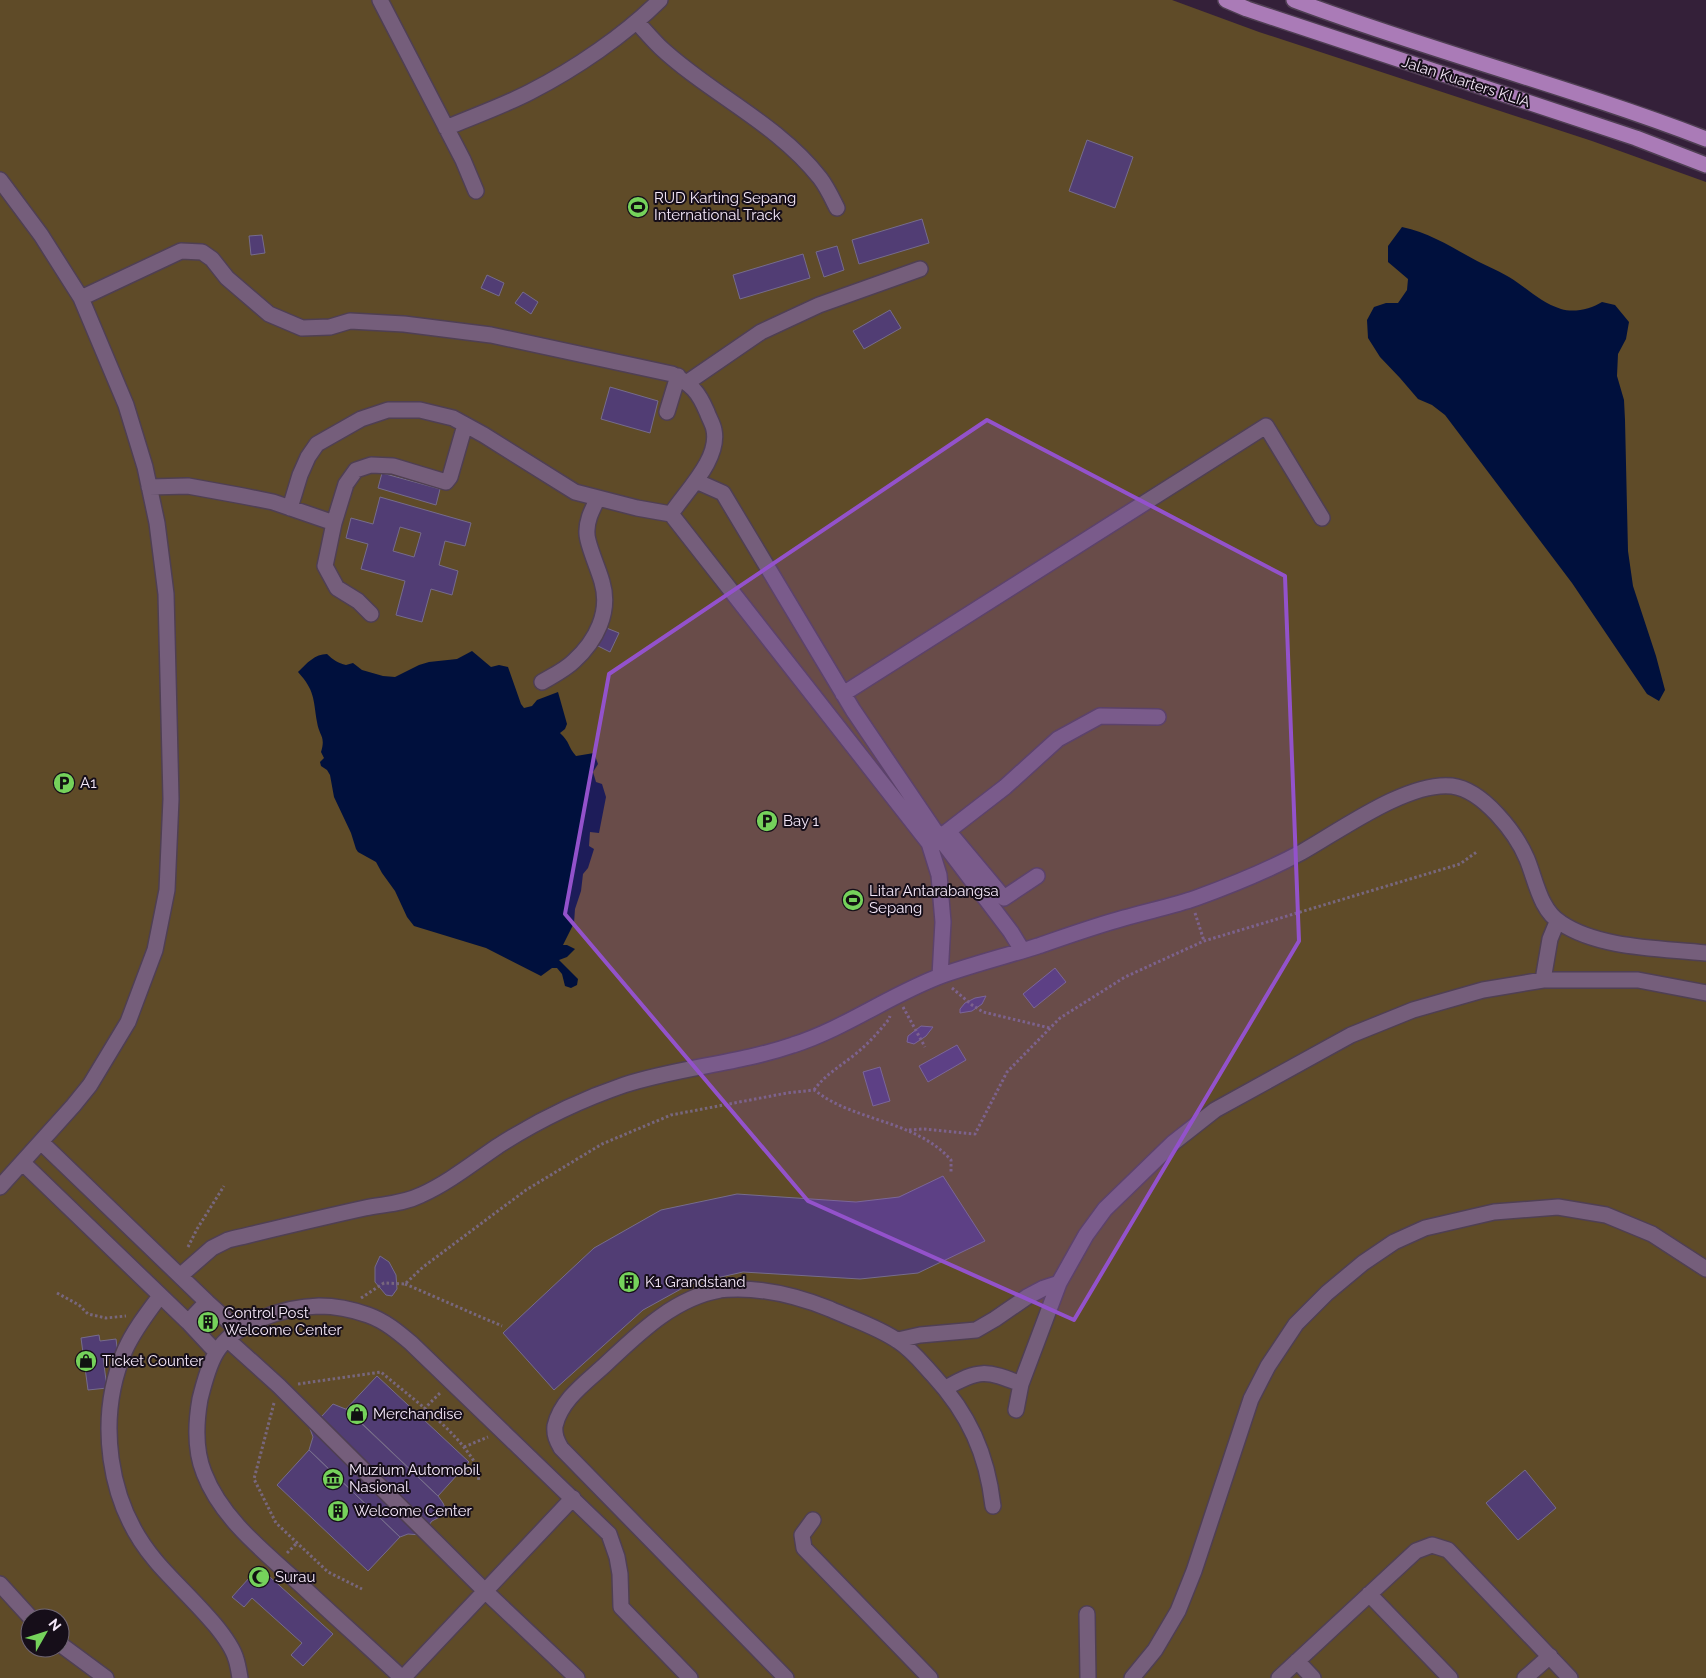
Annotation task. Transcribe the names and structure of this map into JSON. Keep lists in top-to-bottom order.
{
  "streets": {
    "main road": ["Jalan Kuarters KLIA"]
  },
  "places": {
    "sports": ["RUD Karting Sepang International Track", "Litar Antarabangsa Sepang"],
    "parking": ["A1", "Bay 1"],
    "building": ["K1 Grandstand", "Control Post Welcome Center", "Welcome Center"],
    "shop": ["Ticket Counter", "Merchandise"],
    "museum": ["Muzium Automobil Nasional"],
    "mosque": ["Surau"]
  },
  "north": "top right"
}
